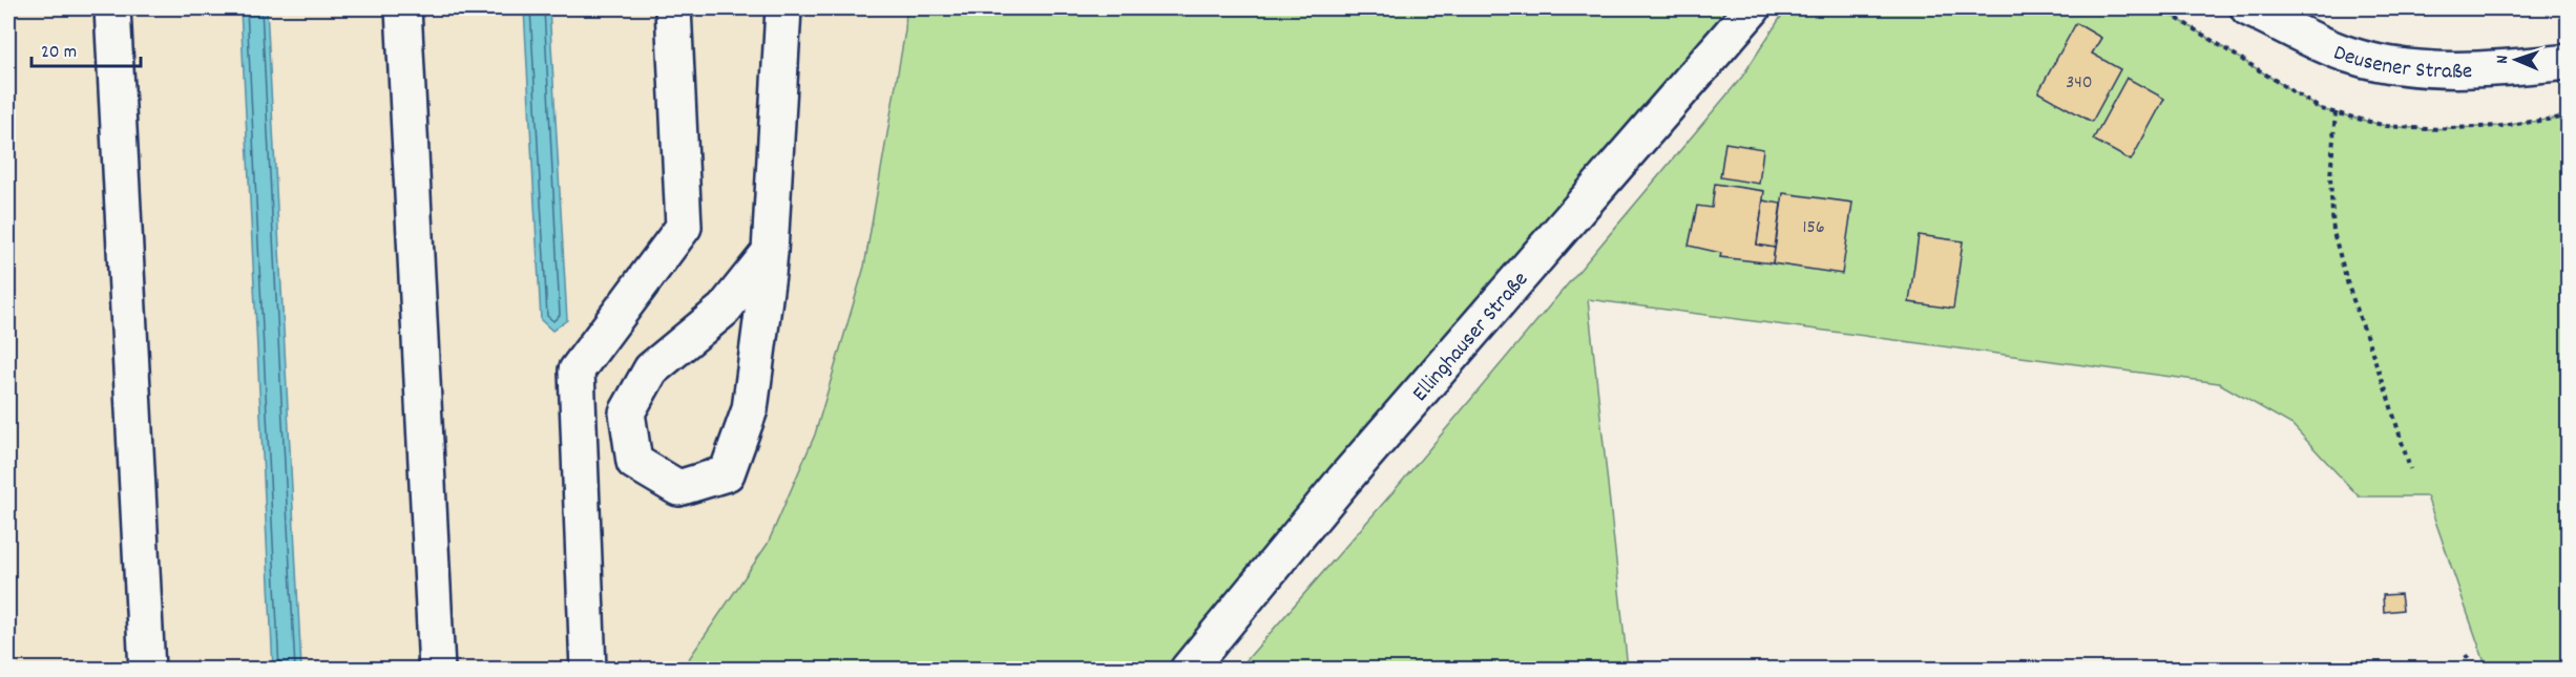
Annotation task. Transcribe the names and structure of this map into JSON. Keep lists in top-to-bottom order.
{
  "streets": {
    "main road": ["Deusener Straße", "Ellinghauser Straße"]
  },
  "house_numbers": ["340", "156"],
  "scale_bar": "20 m",
  "north": "left"
}
